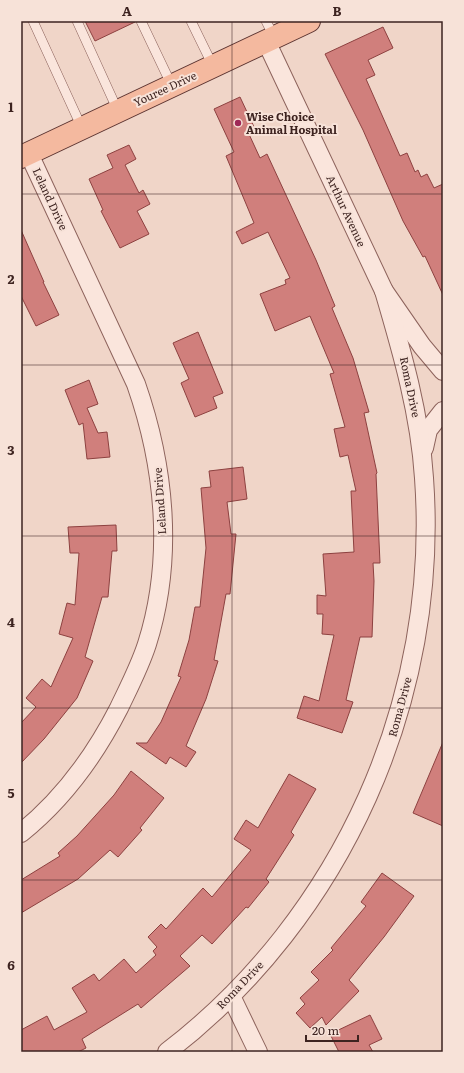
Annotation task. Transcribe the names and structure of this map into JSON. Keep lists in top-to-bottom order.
{
  "streets": {
    "main road": ["Youree Drive"],
    "street": ["Leland Drive", "Arthur Avenue", "Roma Drive"]
  },
  "crossings": [
    ["Youree Drive", "Leland Drive"],
    ["Youree Drive", "Arthur Avenue"],
    ["Arthur Avenue", "Roma Drive"]
  ],
  "places": ["Wise Choice Animal Hospital"],
  "scale_bar": "20 m",
  "grid": {
    "columns": ["A", "B"],
    "rows": [
      "1",
      "2",
      "3",
      "4",
      "5",
      "6"
    ]
  }
}
